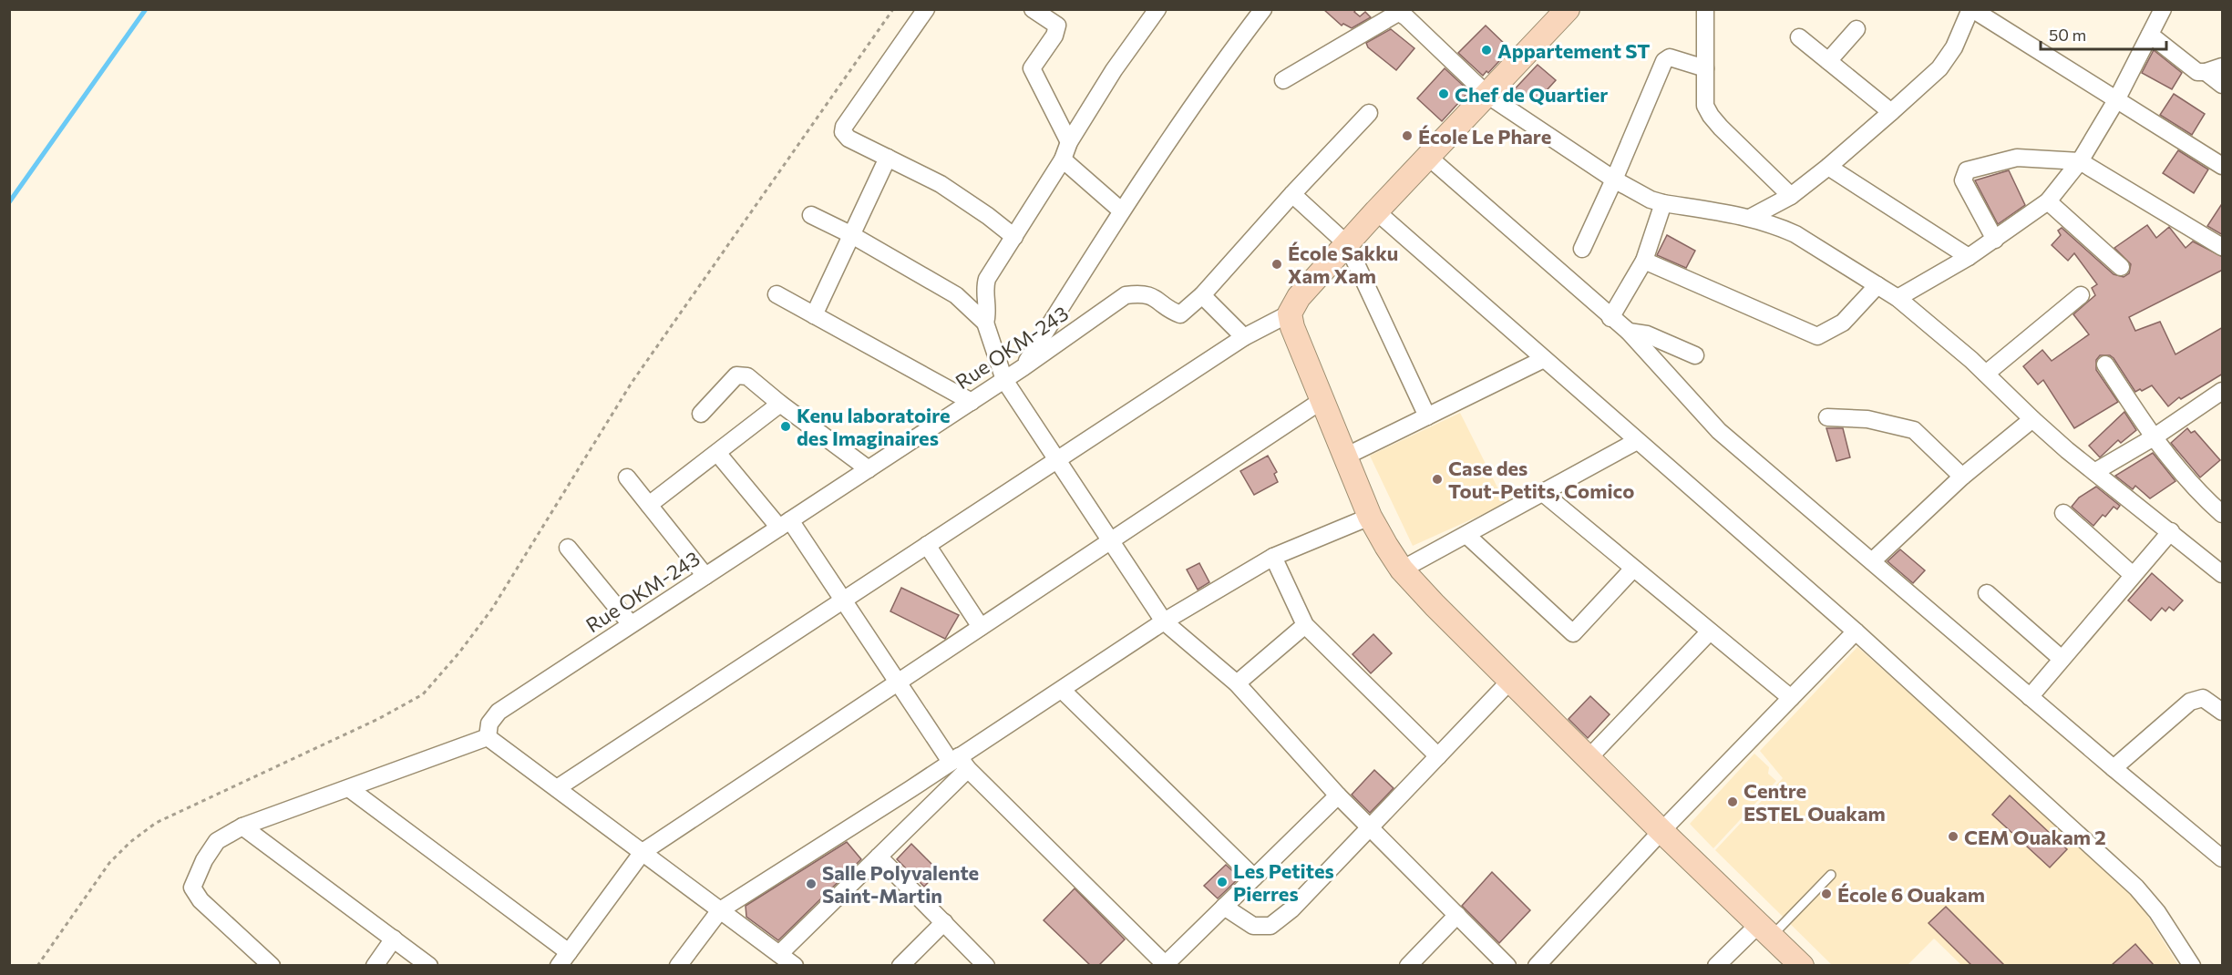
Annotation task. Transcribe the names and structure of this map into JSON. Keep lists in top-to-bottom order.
{
  "streets": {
    "street": ["Rue OKM-243"]
  },
  "places": [
    "Appartement ST",
    "Chef de Quartier",
    "École Le Phare",
    "École Sakku Xam Xam",
    "Kenu laboratoire des Imaginaires",
    "Case des Tout-Petits, Comico",
    "Centre ESTEL Ouakam",
    "CEM Ouakam 2",
    "Les Petites Pierres",
    "Salle Polyvalente Saint-Martin",
    "École 6 Ouakam"
  ],
  "scale_bar": "50 m"
}
